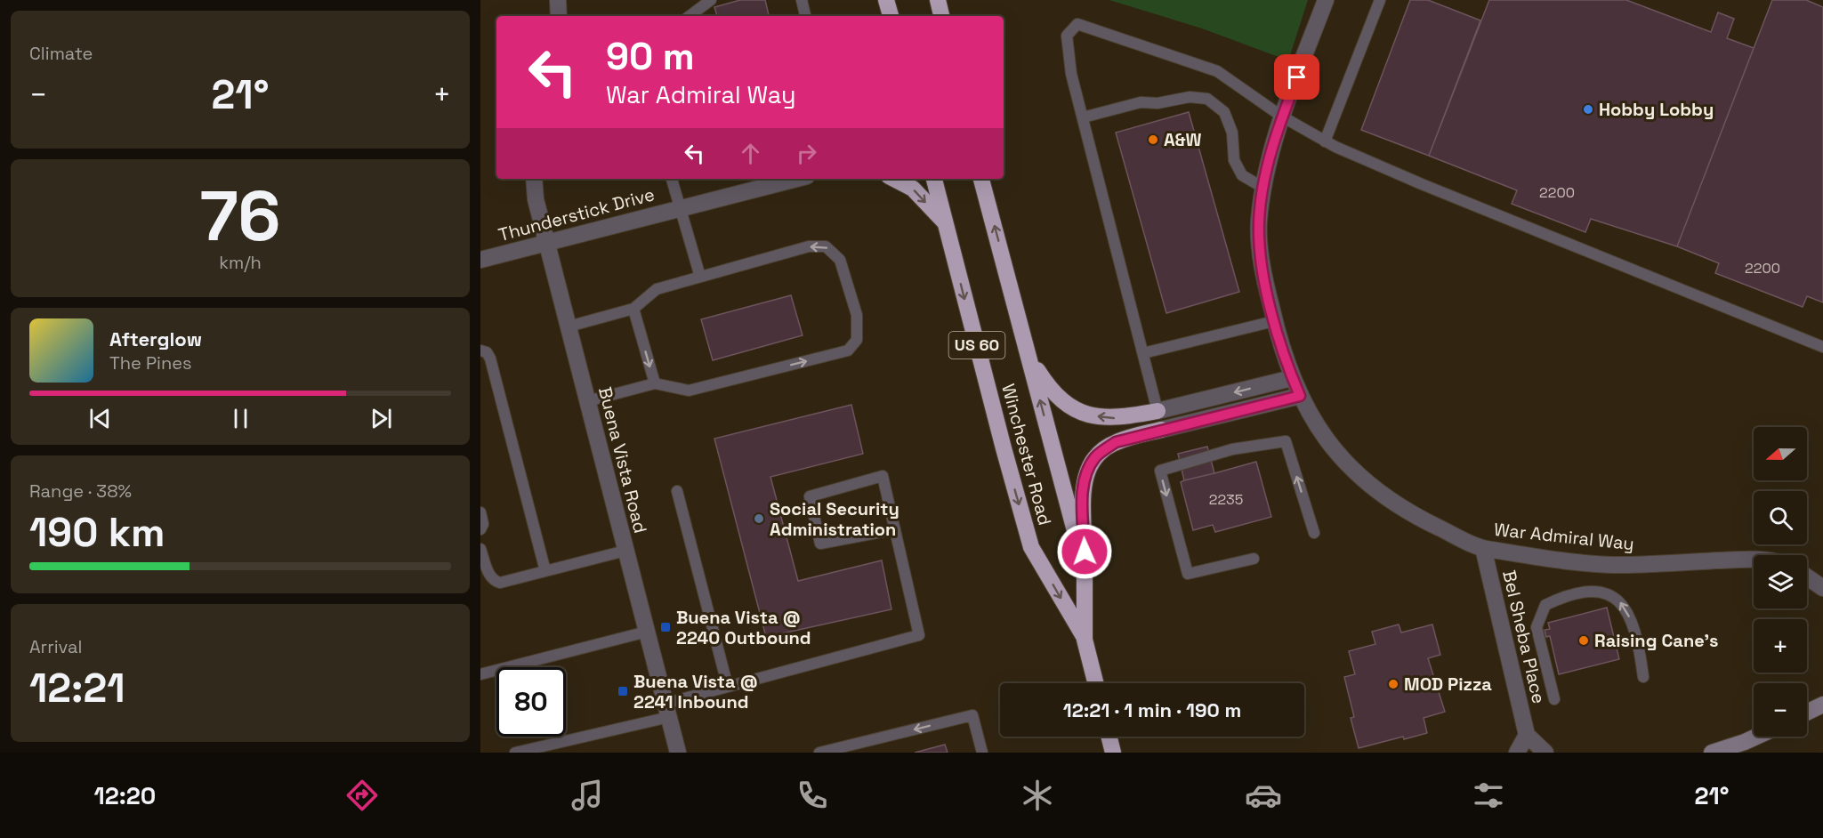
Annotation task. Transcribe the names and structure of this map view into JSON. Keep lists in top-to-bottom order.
{
  "streets": {
    "highway": ["US 60", "Winchester Road"],
    "street": [
      "Thunderstick Drive",
      "Buena Vista Road",
      "War Admiral Way",
      "Bel Sheba Place"
    ]
  },
  "crossings": [
    ["Thunderstick Drive", "Buena Vista Road"],
    ["War Admiral Way", "Bel Sheba Place"]
  ],
  "places": {
    "other": [
      "Hobby Lobby",
      "A&W",
      "Social Security Administration",
      "Raising Cane's",
      "MOD Pizza"
    ],
    "transit": ["Buena Vista @ 2240 Outbound", "Buena Vista @ 2241 Inbound"]
  },
  "house_numbers": ["2200", "2200", "2235"],
  "north": "left",
  "page": {
    "tile": [
      "Climate",
      ["76", "km/h"],
      ["Range · 38%", "190 km"],
      ["Arrival", "12:21"]
    ],
    "turn": ["90 m", "War Admiral Way"],
    "heat": ["−", "21°", "+"],
    "song": ["Afterglow", "The Pines"],
    "map_buttons": ["+", "−"],
    "limit": "80",
    "trip": "12:21 · 1 min · 190 m",
    "tabs": ["12:20", "21°"]
  }
}
